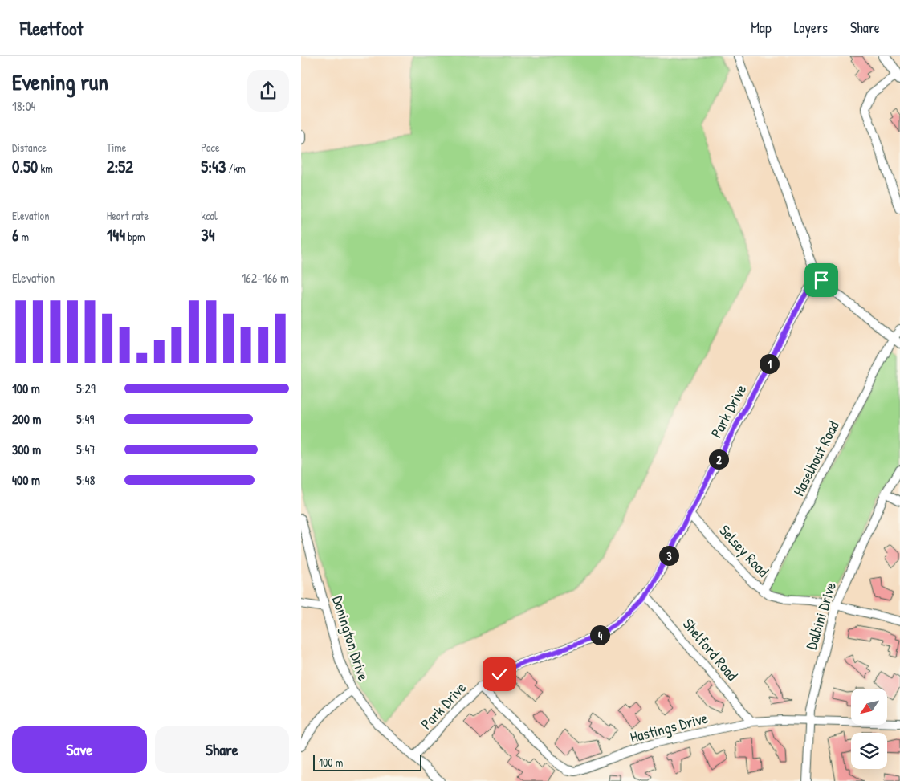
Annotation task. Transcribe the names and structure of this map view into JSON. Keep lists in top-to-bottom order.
{
  "streets": {
    "street": [
      "Park Drive",
      "Haselhout Road",
      "Selsey Road",
      "Dalbini Drive",
      "Donington Drive",
      "Shelford Road",
      "Hastings Drive"
    ]
  },
  "crossings": [
    ["Park Drive", "Selsey Road"],
    ["Park Drive", "Donington Drive"],
    ["Park Drive", "Shelford Road"],
    ["Park Drive", "Hastings Drive"],
    ["Haselhout Road", "Selsey Road"],
    ["Selsey Road", "Dalbini Drive"],
    ["Dalbini Drive", "Hastings Drive"],
    ["Shelford Road", "Hastings Drive"]
  ],
  "scale_bar": "100 m",
  "north": "bottom left",
  "page": {
    "header": "Fleetfoot",
    "nav": ["Map", "Layers", "Share"],
    "heading": ["Evening run", "18:04"],
    "stats": [
      ["Distance", "0.50 km"],
      ["Time", "2:52"],
      ["Pace", "5:43 /km"],
      ["Elevation", "6 m"],
      ["Heart rate", "144 bpm"],
      ["kcal", "34"]
    ],
    "chart": ["Elevation", "162–166 m"],
    "pins": [
      "1",
      "2",
      "3",
      "4"
    ],
    "list": [
      {
        "name": "100 m",
        "note": "5:29"
      },
      {
        "name": "200 m",
        "note": "5:49"
      },
      {
        "name": "300 m",
        "note": "5:47"
      },
      {
        "name": "400 m",
        "note": "5:48"
      }
    ],
    "buttons": ["Save", "Share"],
    "scale": "100 m"
  }
}
